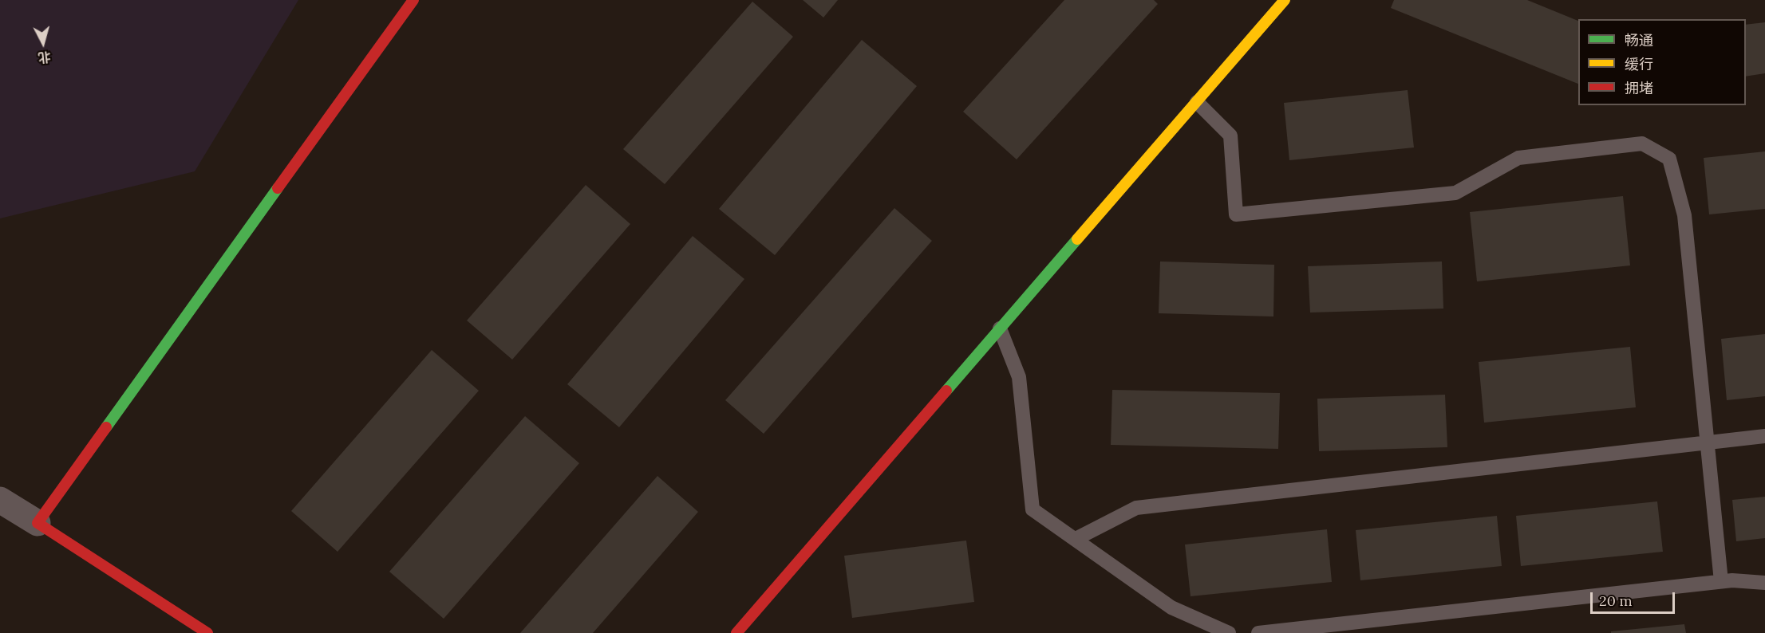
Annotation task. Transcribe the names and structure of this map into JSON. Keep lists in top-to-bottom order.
{
  "legend": ["畅通", "缓行", "拥堵"],
  "scale_bar": "20 m",
  "north": "bottom"
}
